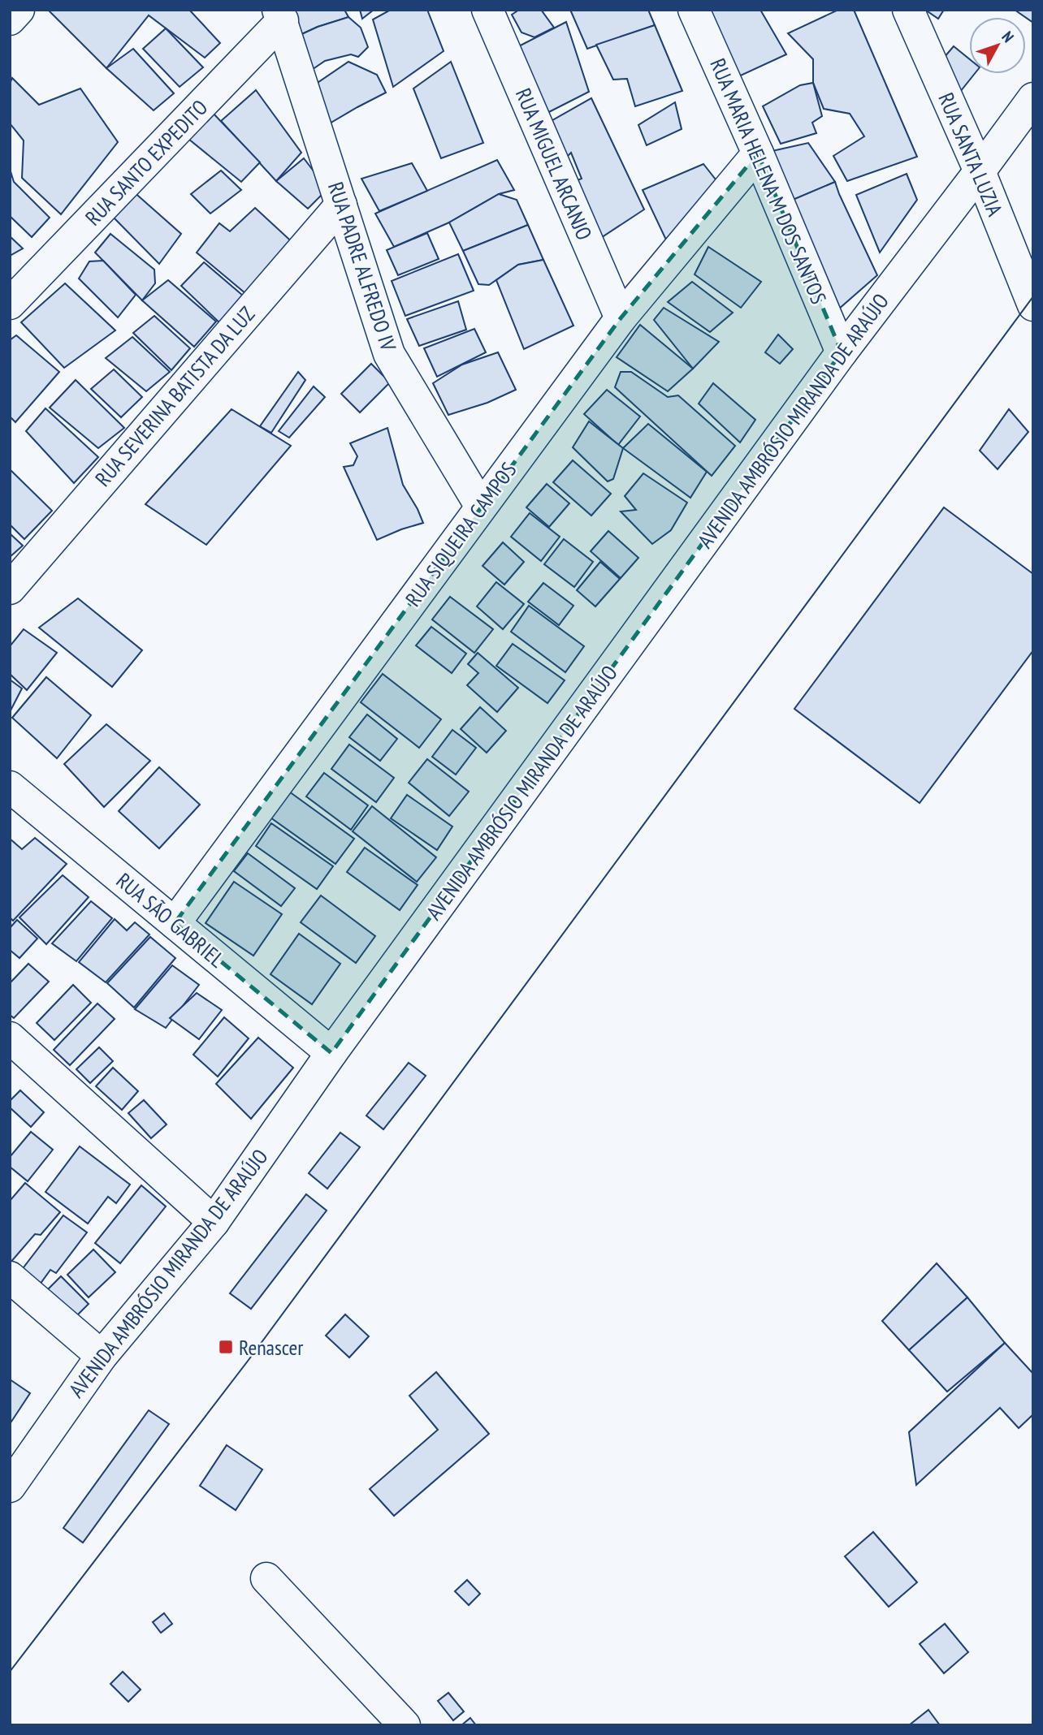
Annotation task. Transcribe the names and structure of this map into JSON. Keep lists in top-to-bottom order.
{
  "streets": {
    "street": [
      "RUA SANTA LUZIA",
      "RUA SANTO EXPEDITO",
      "RUA MIGUEL ARCANJO",
      "RUA MARIA HELENA M DOS SANTOS",
      "RUA PADRE ALFREDO IV",
      "RUA SEVERINA BATISTA DA LUZ",
      "AVENIDA AMBRÓSIO MIRANDA DE ARAÚJO",
      "RUA SIQUEIRA CAMPOS",
      "RUA SÃO GABRIEL"
    ]
  },
  "crossings": [
    ["RUA SANTA LUZIA", "AVENIDA AMBRÓSIO MIRANDA DE ARAÚJO"],
    ["RUA SANTO EXPEDITO", "RUA PADRE ALFREDO IV"],
    ["RUA MIGUEL ARCANJO", "RUA SIQUEIRA CAMPOS"],
    ["RUA MARIA HELENA M DOS SANTOS", "AVENIDA AMBRÓSIO MIRANDA DE ARAÚJO"],
    ["RUA MARIA HELENA M DOS SANTOS", "RUA SIQUEIRA CAMPOS"],
    ["RUA PADRE ALFREDO IV", "RUA SEVERINA BATISTA DA LUZ"],
    ["RUA PADRE ALFREDO IV", "RUA SIQUEIRA CAMPOS"],
    ["AVENIDA AMBRÓSIO MIRANDA DE ARAÚJO", "RUA SÃO GABRIEL"],
    ["RUA SIQUEIRA CAMPOS", "RUA SÃO GABRIEL"]
  ],
  "places": {
    "transit": ["Renascer"]
  },
  "north": "top right"
}
